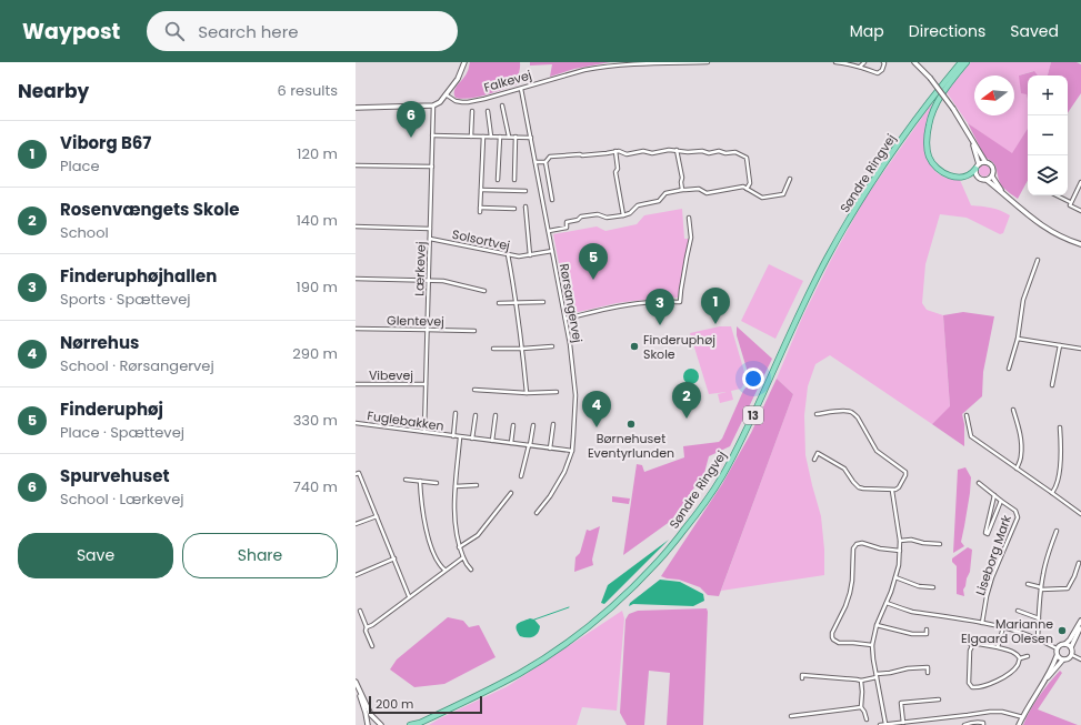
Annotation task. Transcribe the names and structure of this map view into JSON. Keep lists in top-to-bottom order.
{
  "streets": {
    "main road": ["Søndre Ringvej", "13"],
    "street": [
      "Falkevej",
      "Solsortvej",
      "Lærkevej",
      "Rørsangervej",
      "Glentevej",
      "Vibevej",
      "Fuglebakken",
      "Liseborg Mark"
    ]
  },
  "crossings": [
    ["Falkevej", "Rørsangervej"],
    ["Solsortvej", "Lærkevej"],
    ["Solsortvej", "Rørsangervej"],
    ["Lærkevej", "Glentevej"],
    ["Lærkevej", "Vibevej"],
    ["Lærkevej", "Fuglebakken"],
    ["Rørsangervej", "Fuglebakken"]
  ],
  "places": ["Finderuphøj Skole", "Børnehuset Eventyrlunden", "Marianne Elgaard Olesen"],
  "scale_bar": "200 m",
  "north": "left",
  "page": {
    "header": "Waypost",
    "search": "Search here",
    "nav": ["Map", "Directions", "Saved"],
    "heading": ["Nearby", "6 results"],
    "map_buttons": ["+", "−"],
    "pins": [
      "6",
      "5",
      "1",
      "3",
      "2",
      "4"
    ],
    "list": [
      {
        "mark": "1",
        "name": "Viborg B67",
        "note": "Place",
        "value": "120 m"
      },
      {
        "mark": "2",
        "name": "Rosenvængets Skole",
        "note": "School",
        "value": "140 m"
      },
      {
        "mark": "3",
        "name": "Finderuphøjhallen",
        "note": "Sports · Spættevej",
        "value": "190 m"
      },
      {
        "mark": "4",
        "name": "Nørrehus",
        "note": "School · Rørsangervej",
        "value": "290 m"
      },
      {
        "mark": "5",
        "name": "Finderuphøj",
        "note": "Place · Spættevej",
        "value": "330 m"
      },
      {
        "mark": "6",
        "name": "Spurvehuset",
        "note": "School · Lærkevej",
        "value": "740 m"
      }
    ],
    "buttons": ["Save", "Share"],
    "scale": "200 m"
  }
}
